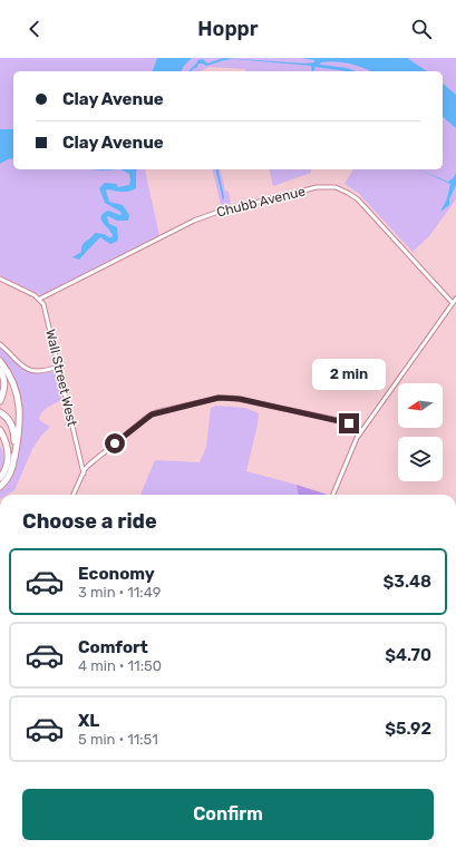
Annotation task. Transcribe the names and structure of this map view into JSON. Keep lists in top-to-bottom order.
{
  "streets": {
    "street": ["Chubb Avenue", "Wall Street West"]
  },
  "crossings": [
    ["Chubb Avenue", "Wall Street West"]
  ],
  "north": "left",
  "page": {
    "header": "Hoppr",
    "banner": ["Clay Avenue", "Clay Avenue"],
    "bubble": "2 min",
    "heading": "Choose a ride",
    "list": [
      {
        "name": "Economy",
        "note": "3 min · 11:49",
        "value": "$3.48"
      },
      {
        "name": "Comfort",
        "note": "4 min · 11:50",
        "value": "$4.70"
      },
      {
        "name": "XL",
        "note": "5 min · 11:51",
        "value": "$5.92"
      }
    ],
    "buttons": "Confirm"
  }
}
